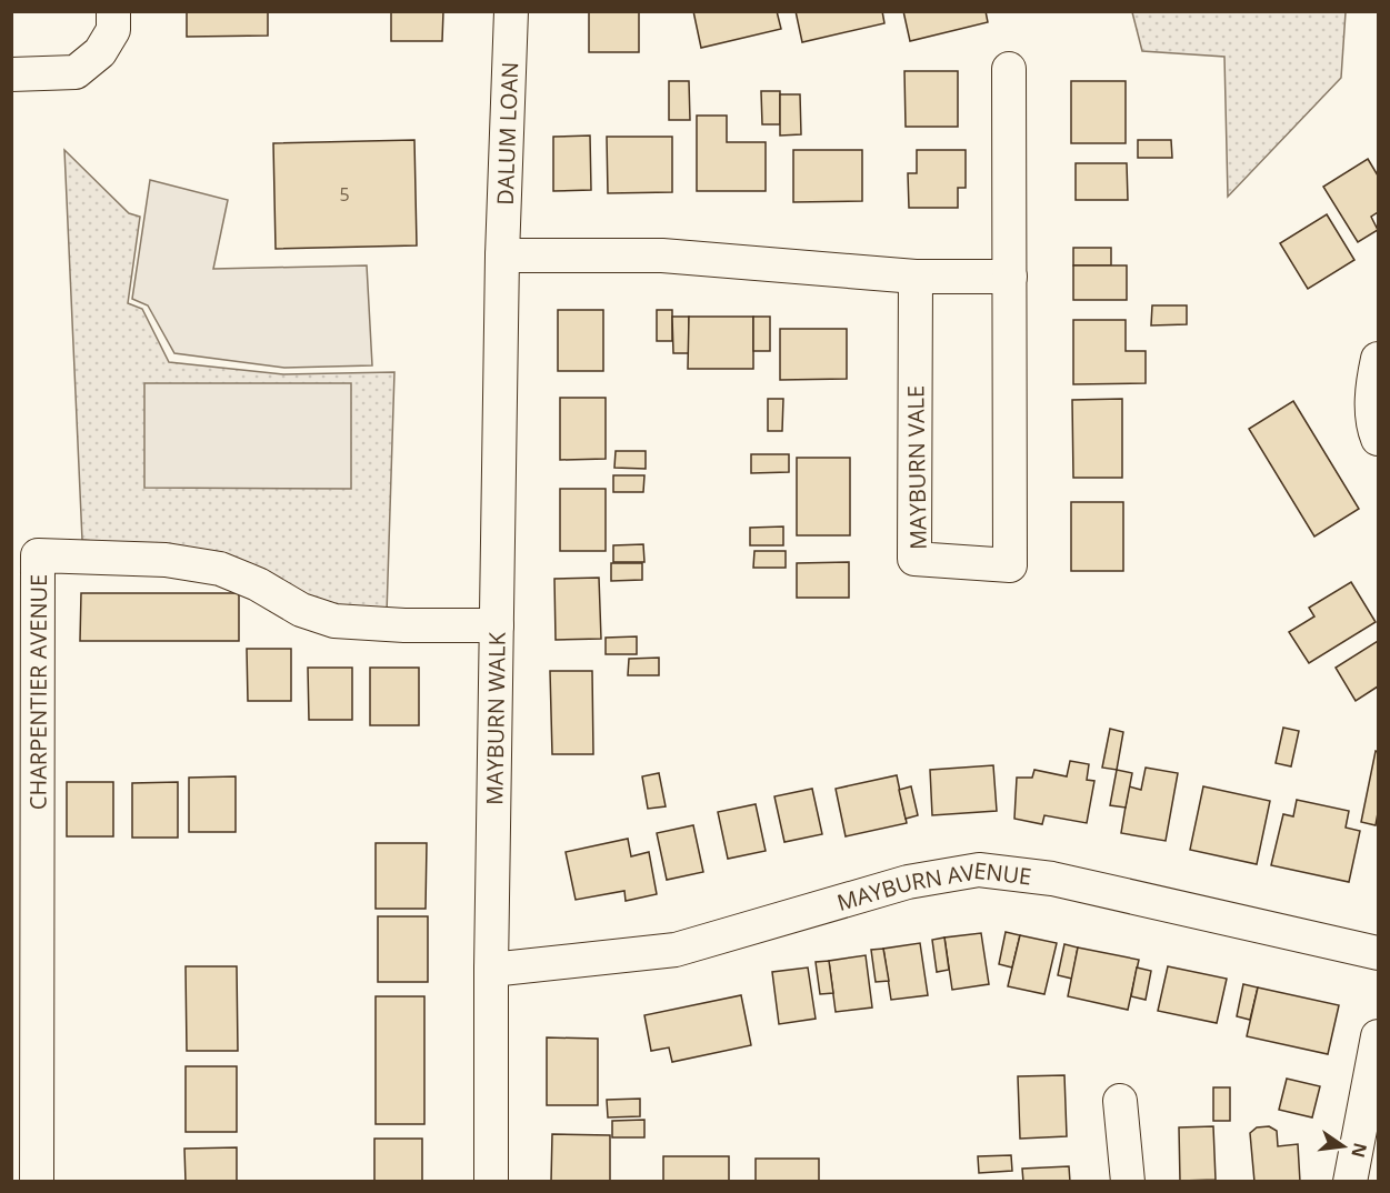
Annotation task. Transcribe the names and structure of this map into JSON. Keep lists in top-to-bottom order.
{
  "streets": {
    "street": [
      "DALUM LOAN",
      "MAYBURN VALE",
      "CHARPENTIER AVENUE",
      "MAYBURN WALK",
      "MAYBURN AVENUE"
    ]
  },
  "crossings": [
    ["DALUM LOAN", "MAYBURN WALK"],
    ["CHARPENTIER AVENUE", "MAYBURN WALK"],
    ["MAYBURN WALK", "MAYBURN AVENUE"]
  ],
  "house_numbers": ["5"],
  "north": "right"
}
